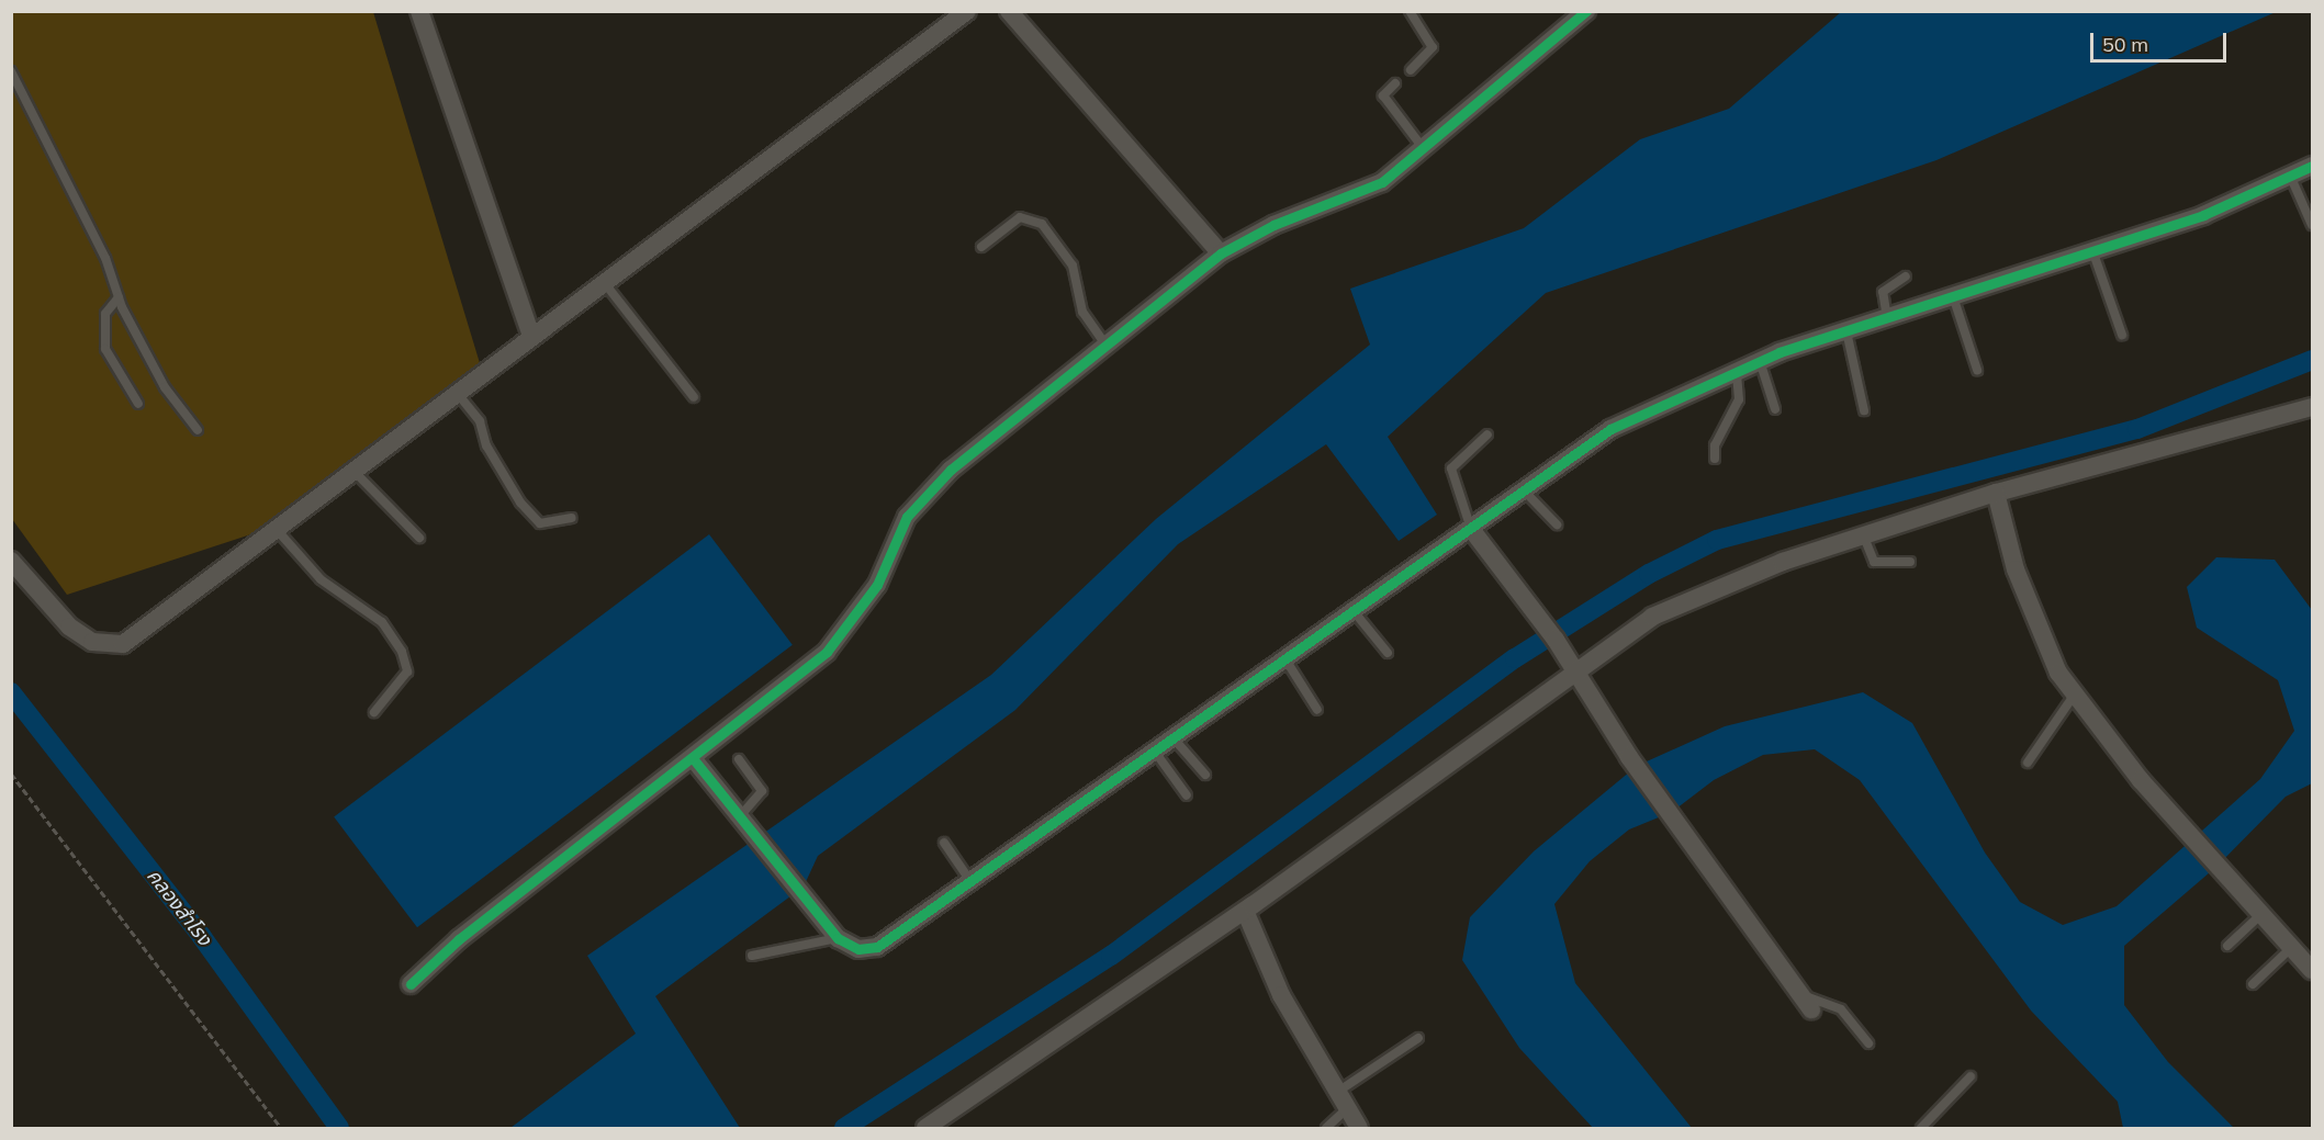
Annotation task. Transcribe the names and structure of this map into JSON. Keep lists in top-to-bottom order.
{
  "water": ["คลองสำโรง"],
  "scale_bar": "50 m"
}
